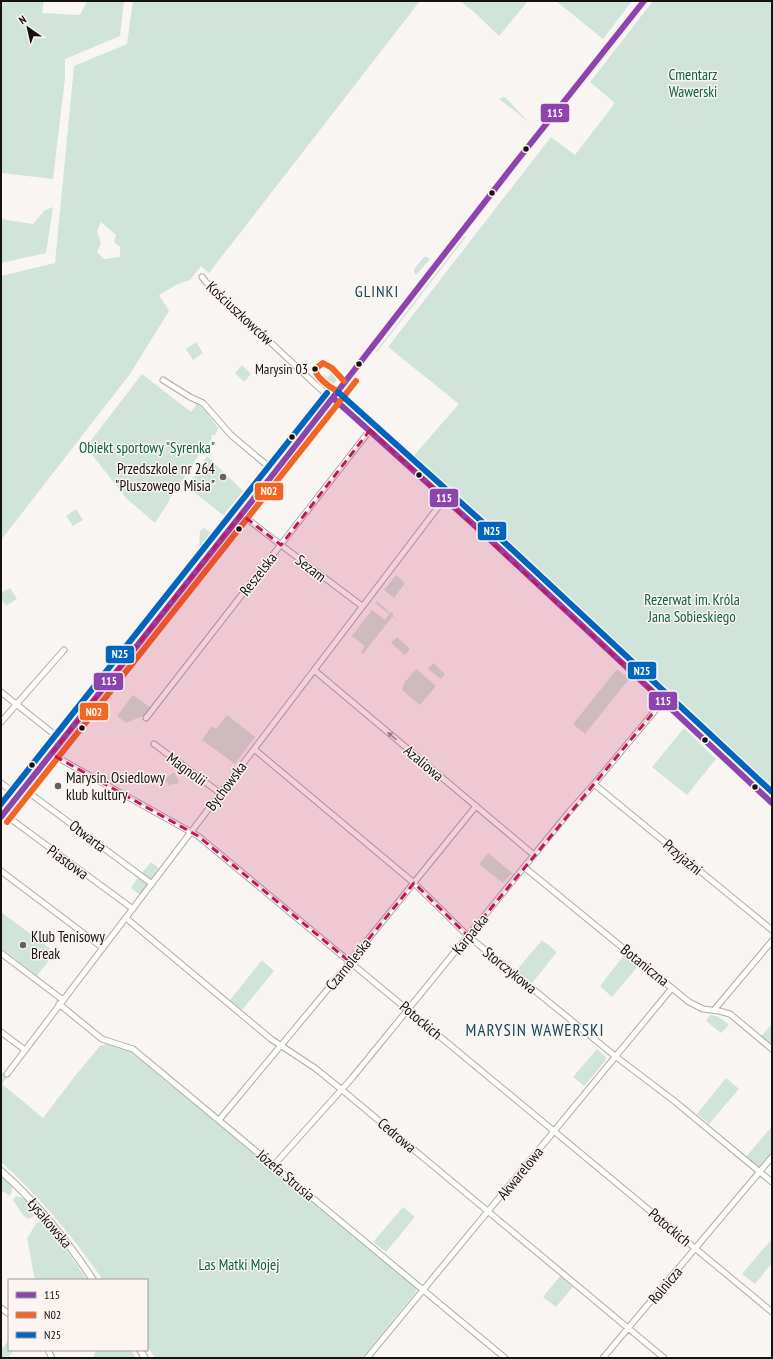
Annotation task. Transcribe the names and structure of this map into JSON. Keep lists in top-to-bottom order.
{
  "streets": {
    "street": [
      "Kościuszkowców",
      "Sezam",
      "Reszelska",
      "Azaliowa",
      "Magnolii",
      "Bychowska",
      "Otwarta",
      "Przyjaźni",
      "Piastowa",
      "Karpacka",
      "Czarnoleska",
      "Botaniczna",
      "Storczykowa",
      "Potockich",
      "Cedrowa",
      "Akwarelowa",
      "Józefa Strusia",
      "Łysakowska",
      "Rolnicza"
    ]
  },
  "crossings": [
    ["Kościuszkowców", "Reszelska"],
    ["Kościuszkowców", "Bychowska"],
    ["Kościuszkowców", "Karpacka"],
    ["Sezam", "Reszelska"],
    ["Sezam", "Bychowska"],
    ["Azaliowa", "Bychowska"],
    ["Azaliowa", "Karpacka"],
    ["Azaliowa", "Czarnoleska"],
    ["Magnolii", "Bychowska"],
    ["Bychowska", "Otwarta"],
    ["Bychowska", "Piastowa"],
    ["Bychowska", "Storczykowa"],
    ["Bychowska", "Potockich"],
    ["Bychowska", "Cedrowa"],
    ["Bychowska", "Józefa Strusia"],
    ["Przyjaźni", "Karpacka"],
    ["Karpacka", "Botaniczna"],
    ["Karpacka", "Storczykowa"],
    ["Karpacka", "Potockich"],
    ["Karpacka", "Cedrowa"],
    ["Karpacka", "Józefa Strusia"],
    ["Czarnoleska", "Storczykowa"],
    ["Czarnoleska", "Potockich"],
    ["Czarnoleska", "Cedrowa"],
    ["Czarnoleska", "Józefa Strusia"],
    ["Botaniczna", "Akwarelowa"],
    ["Storczykowa", "Akwarelowa"],
    ["Storczykowa", "Rolnicza"],
    ["Potockich", "Akwarelowa"],
    ["Potockich", "Rolnicza"],
    ["Cedrowa", "Akwarelowa"],
    ["Cedrowa", "Rolnicza"],
    ["Akwarelowa", "Józefa Strusia"]
  ],
  "one_way": ["Azaliowa"],
  "districts": ["GLINKI", "MARYSIN WAWERSKI"],
  "parks": [
    "Cmentarz Wawerski",
    "Obiekt sportowy \"Syrenka\"",
    "Rezerwat im. Króla Jana Sobieskiego",
    "Las Matki Mojej"
  ],
  "places": [
    "Marysin 03",
    "Przedszkole nr 264 \"Pluszowego Misia\"",
    "Marysin. Osiedlowy klub kultury",
    "Klub Tenisowy Break"
  ],
  "lines": ["transit line 115", "transit line N02", "transit line N25"],
  "legend": ["115", "N02", "N25"],
  "north": "top left"
}
